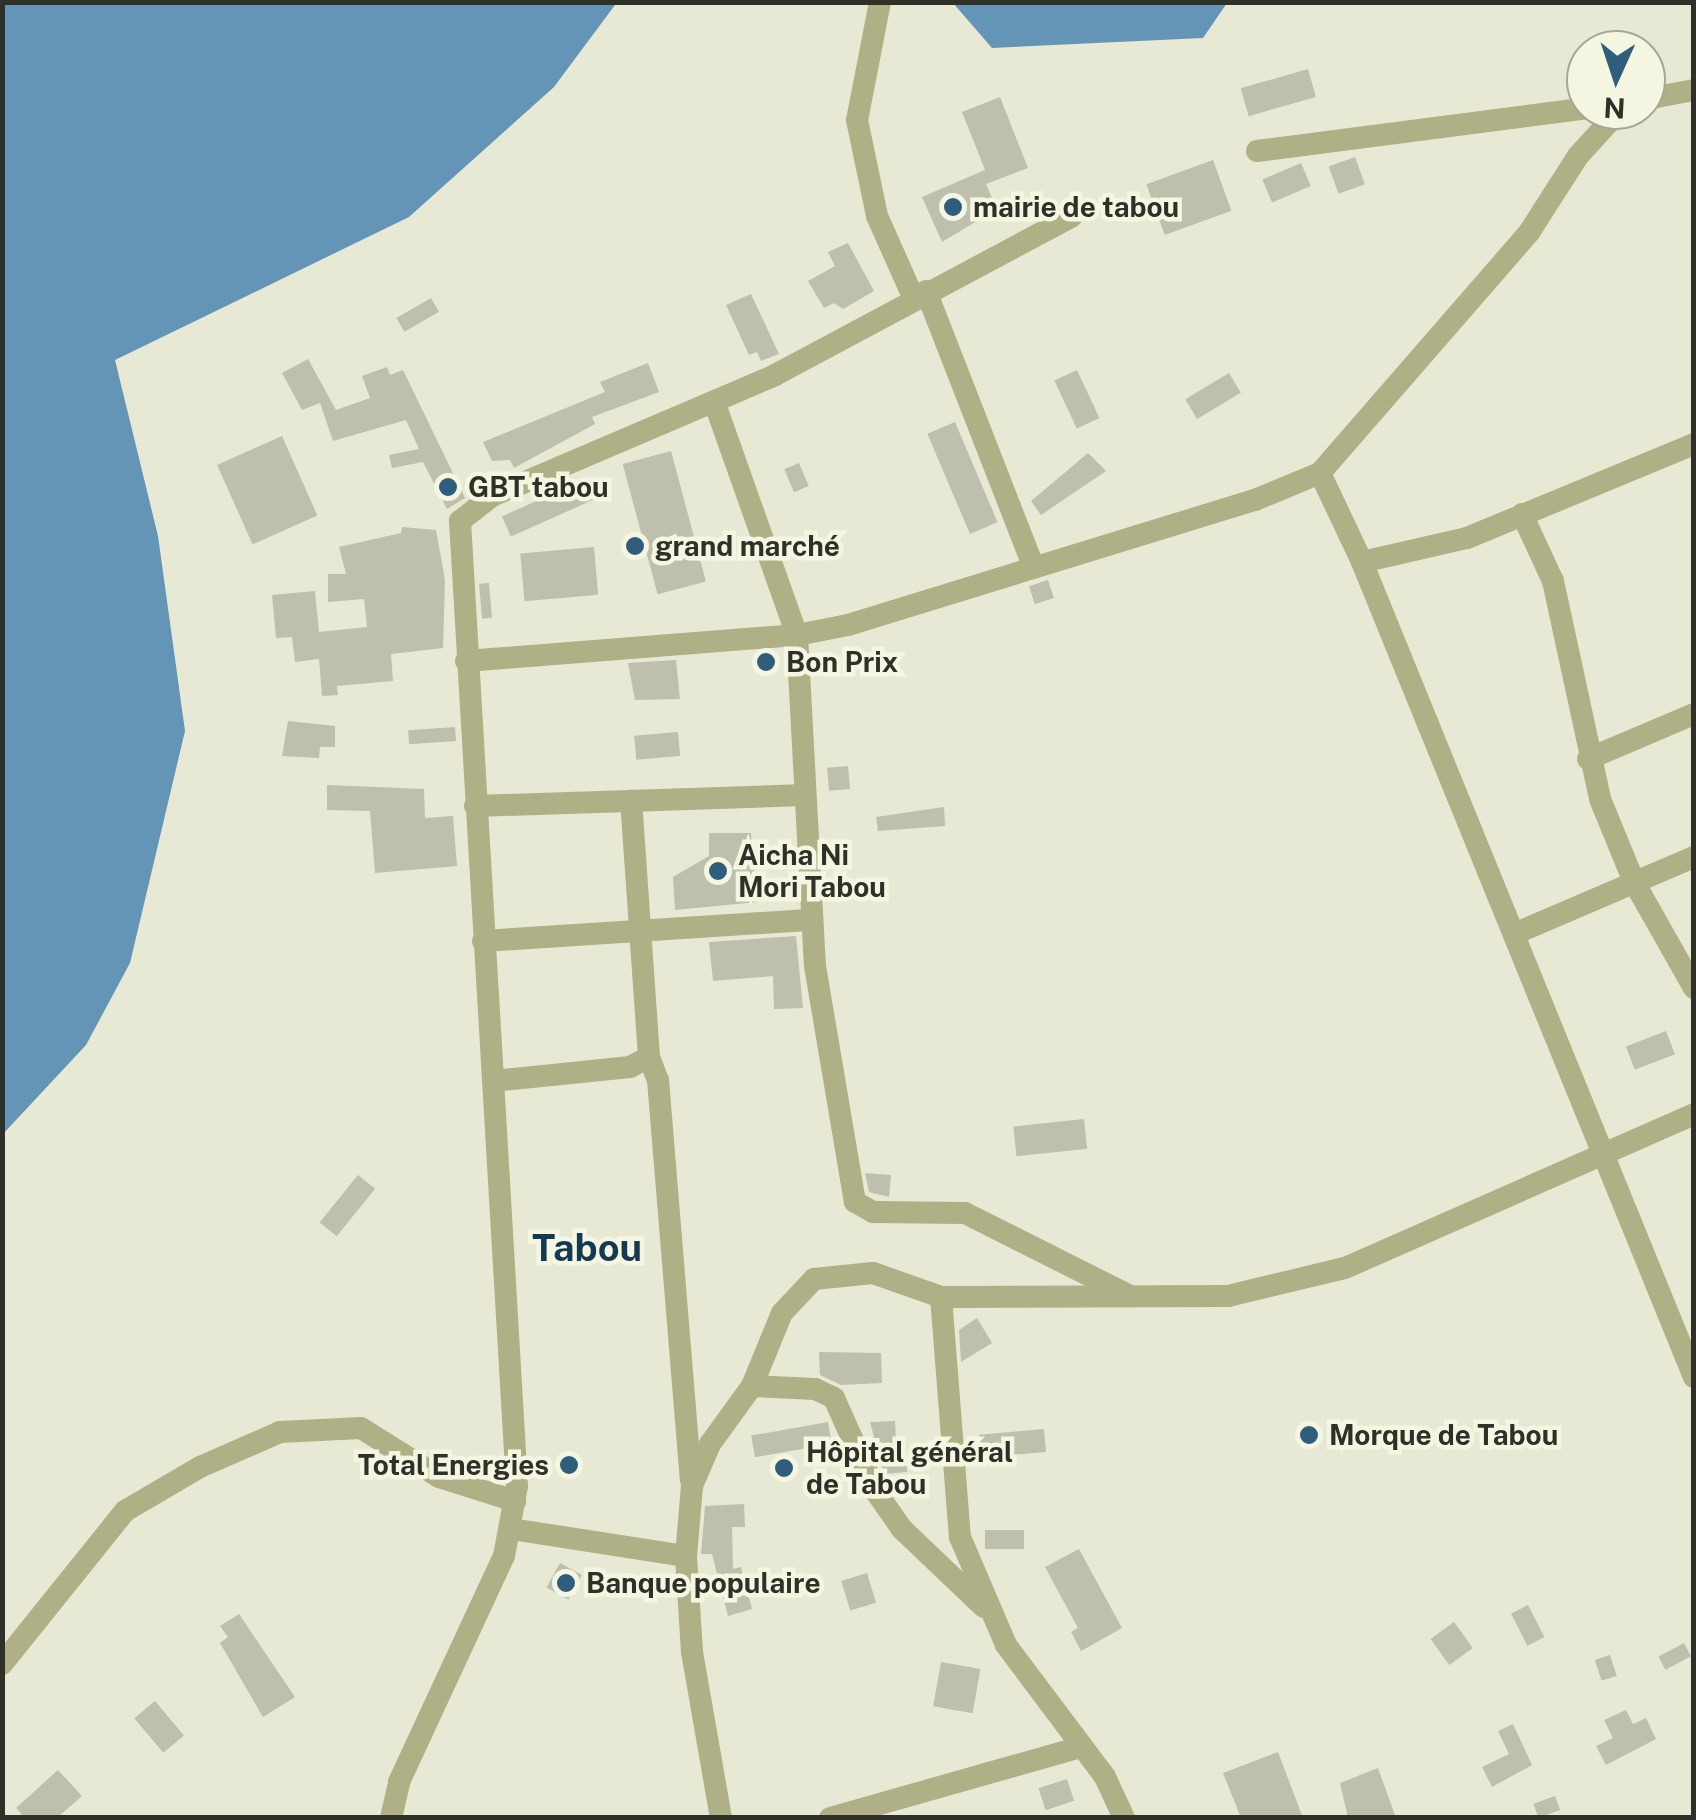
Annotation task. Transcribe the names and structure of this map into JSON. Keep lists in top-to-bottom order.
{
  "districts": ["Tabou"],
  "places": [
    "mairie de tabou",
    "GBT tabou",
    "grand marché",
    "Bon Prix",
    "Aicha Ni Mori Tabou",
    "Morque de Tabou",
    "Total Energies",
    "Hôpital général de Tabou",
    "Banque populaire"
  ],
  "north": "bottom"
}
